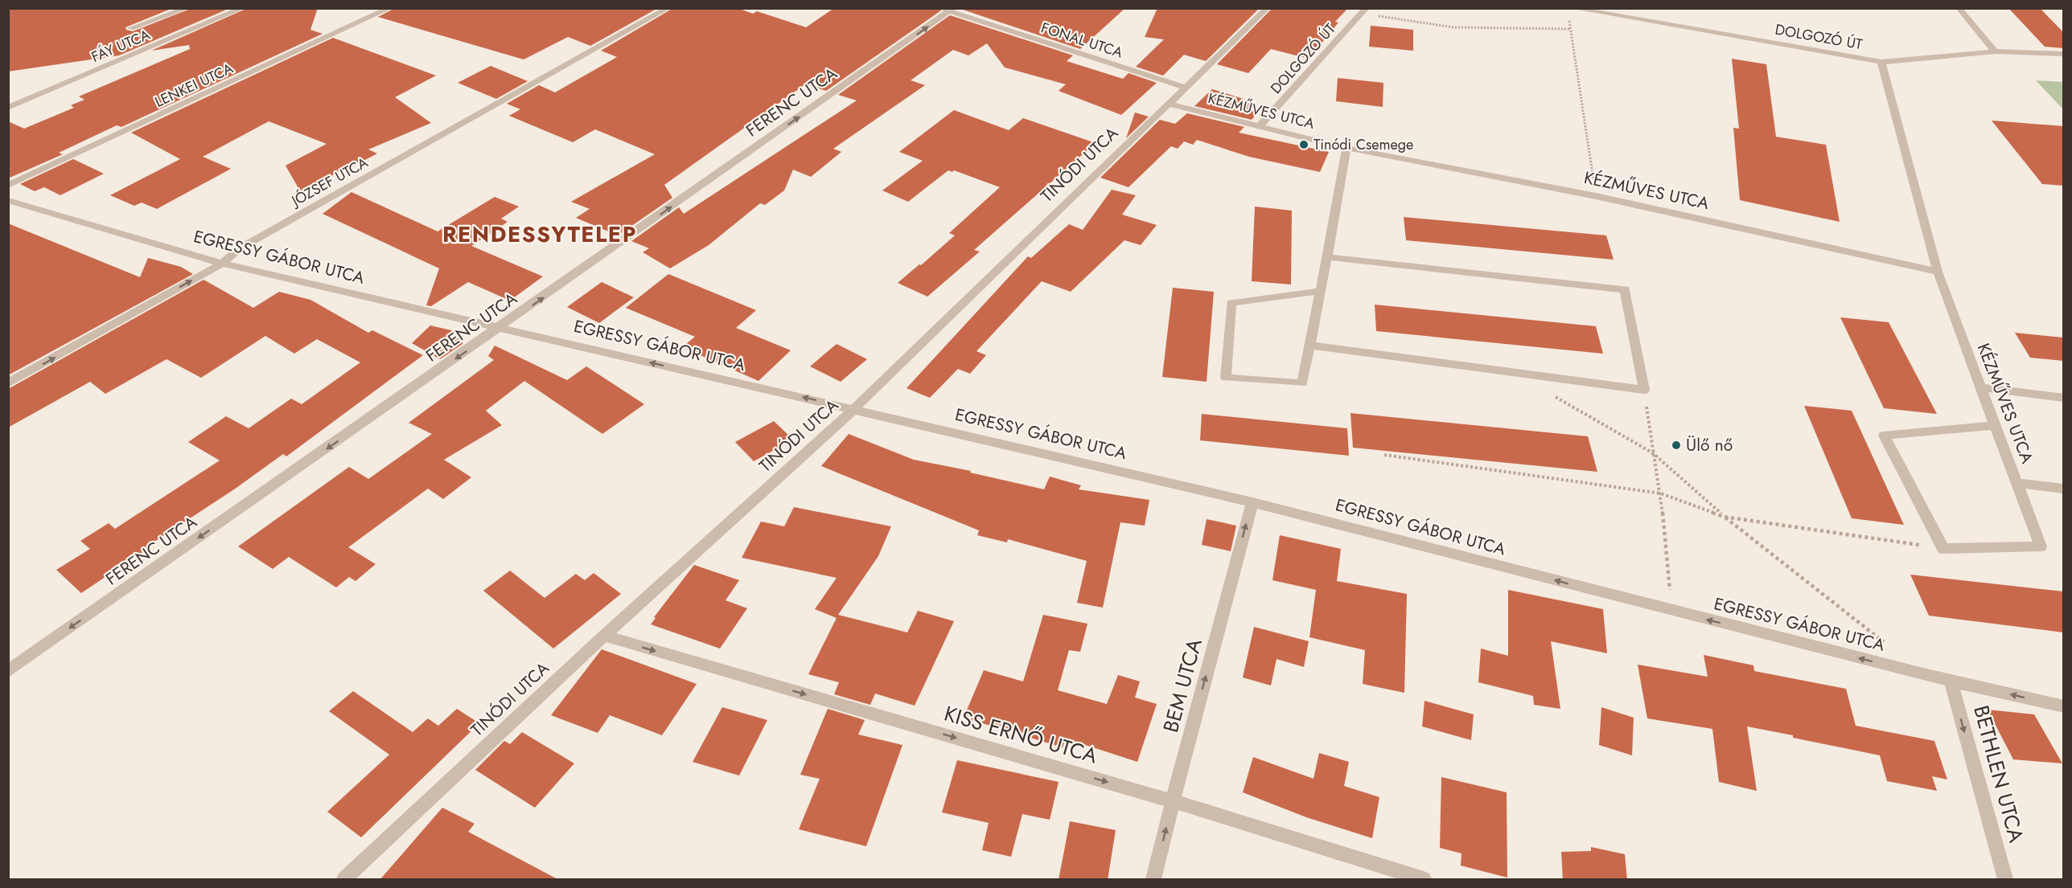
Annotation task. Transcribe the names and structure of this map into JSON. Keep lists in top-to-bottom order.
{
  "streets": {
    "street": [
      "DOLGOZÓ ÚT",
      "FONAL UTCA",
      "FÁY UTCA",
      "LENKEI UTCA",
      "FERENC UTCA",
      "KÉZMŰVES UTCA",
      "TINÓDI UTCA",
      "JÓZSEF UTCA",
      "EGRESSY GÁBOR UTCA",
      "BEM UTCA",
      "KISS ERNŐ UTCA",
      "BETHLEN UTCA"
    ]
  },
  "crossings": [
    ["DOLGOZÓ ÚT", "KÉZMŰVES UTCA"],
    ["FONAL UTCA", "FERENC UTCA"],
    ["FONAL UTCA", "TINÓDI UTCA"],
    ["FERENC UTCA", "EGRESSY GÁBOR UTCA"],
    ["KÉZMŰVES UTCA", "TINÓDI UTCA"],
    ["TINÓDI UTCA", "EGRESSY GÁBOR UTCA"],
    ["TINÓDI UTCA", "KISS ERNŐ UTCA"],
    ["JÓZSEF UTCA", "EGRESSY GÁBOR UTCA"],
    ["EGRESSY GÁBOR UTCA", "BEM UTCA"],
    ["EGRESSY GÁBOR UTCA", "BETHLEN UTCA"],
    ["BEM UTCA", "KISS ERNŐ UTCA"]
  ],
  "one_way": [
    "EGRESSY GÁBOR UTCA",
    "BEM UTCA",
    "KISS ERNŐ UTCA",
    "BETHLEN UTCA"
  ],
  "districts": ["RENDESSYTELEP"],
  "places": ["Tinódi Csemege", "Ülő nő"]
}
